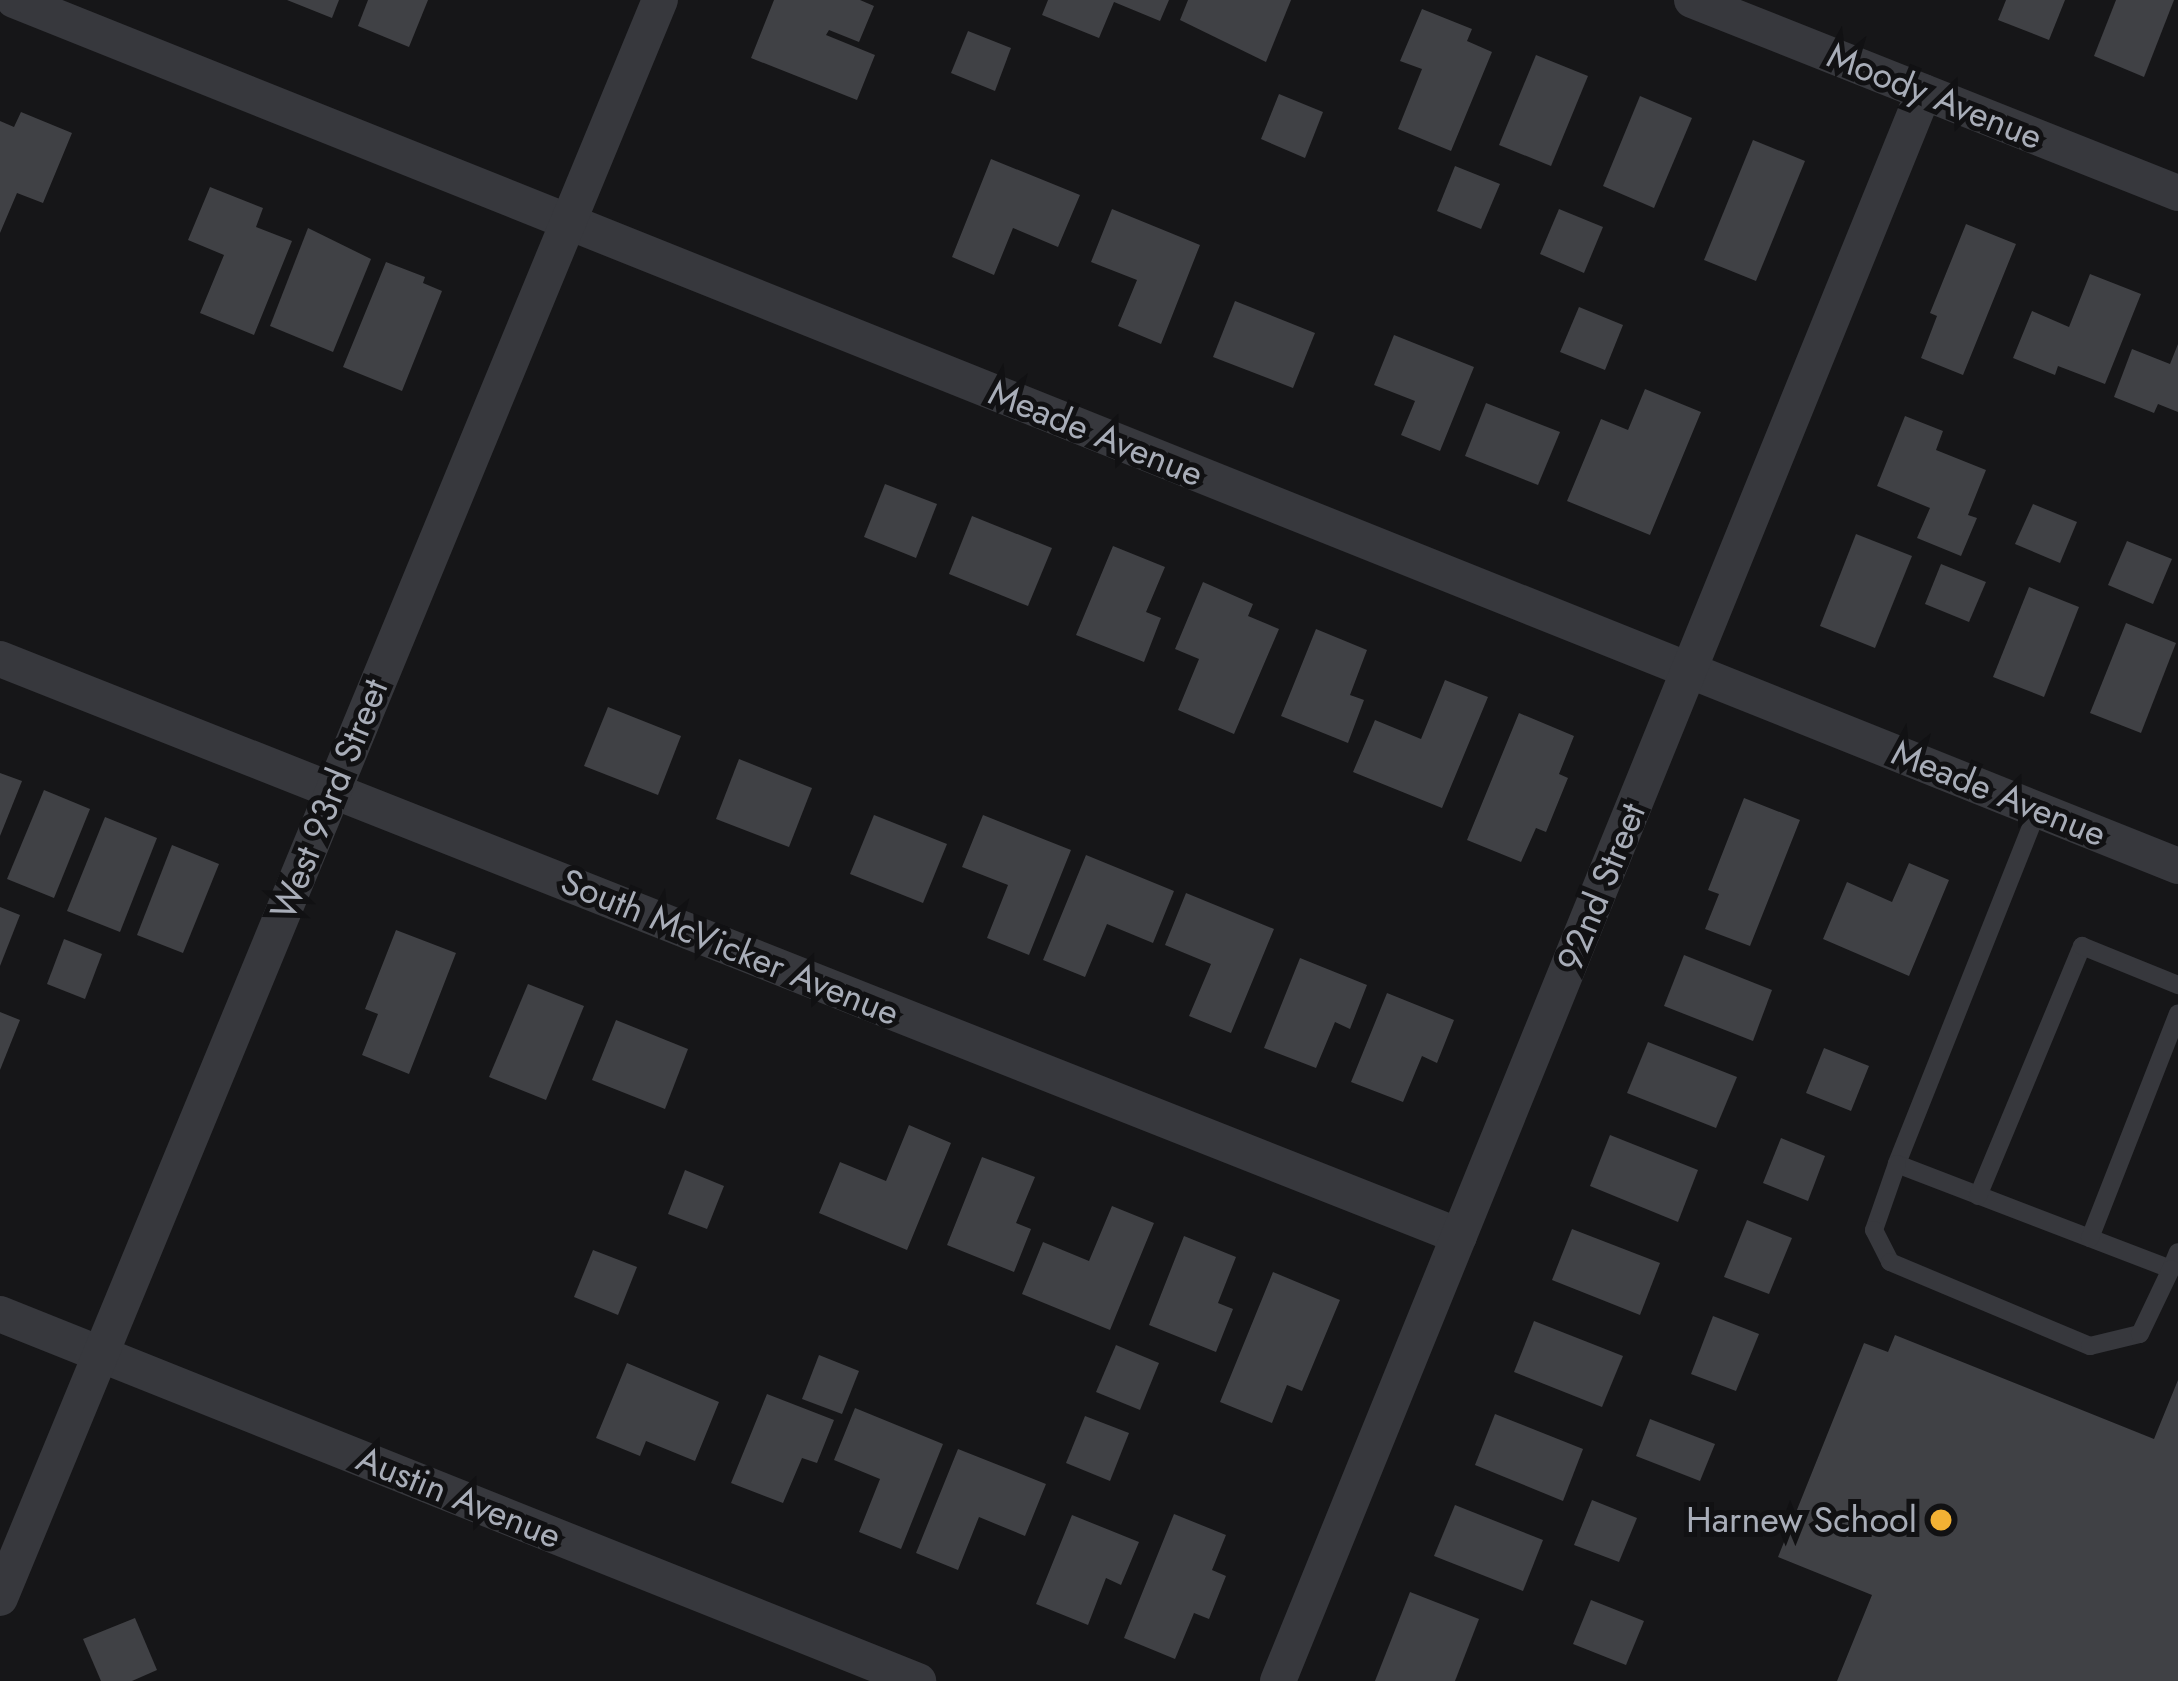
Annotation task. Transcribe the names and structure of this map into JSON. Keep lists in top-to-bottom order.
{
  "streets": {
    "street": [
      "Moody Avenue",
      "Meade Avenue",
      "West 93rd Street",
      "92nd Street",
      "South McVicker Avenue",
      "Austin Avenue"
    ]
  },
  "crossings": [
    ["Moody Avenue", "92nd Street"],
    ["Meade Avenue", "West 93rd Street"],
    ["Meade Avenue", "92nd Street"],
    ["West 93rd Street", "South McVicker Avenue"],
    ["West 93rd Street", "Austin Avenue"],
    ["92nd Street", "South McVicker Avenue"]
  ],
  "places": ["Harnew School"]
}
